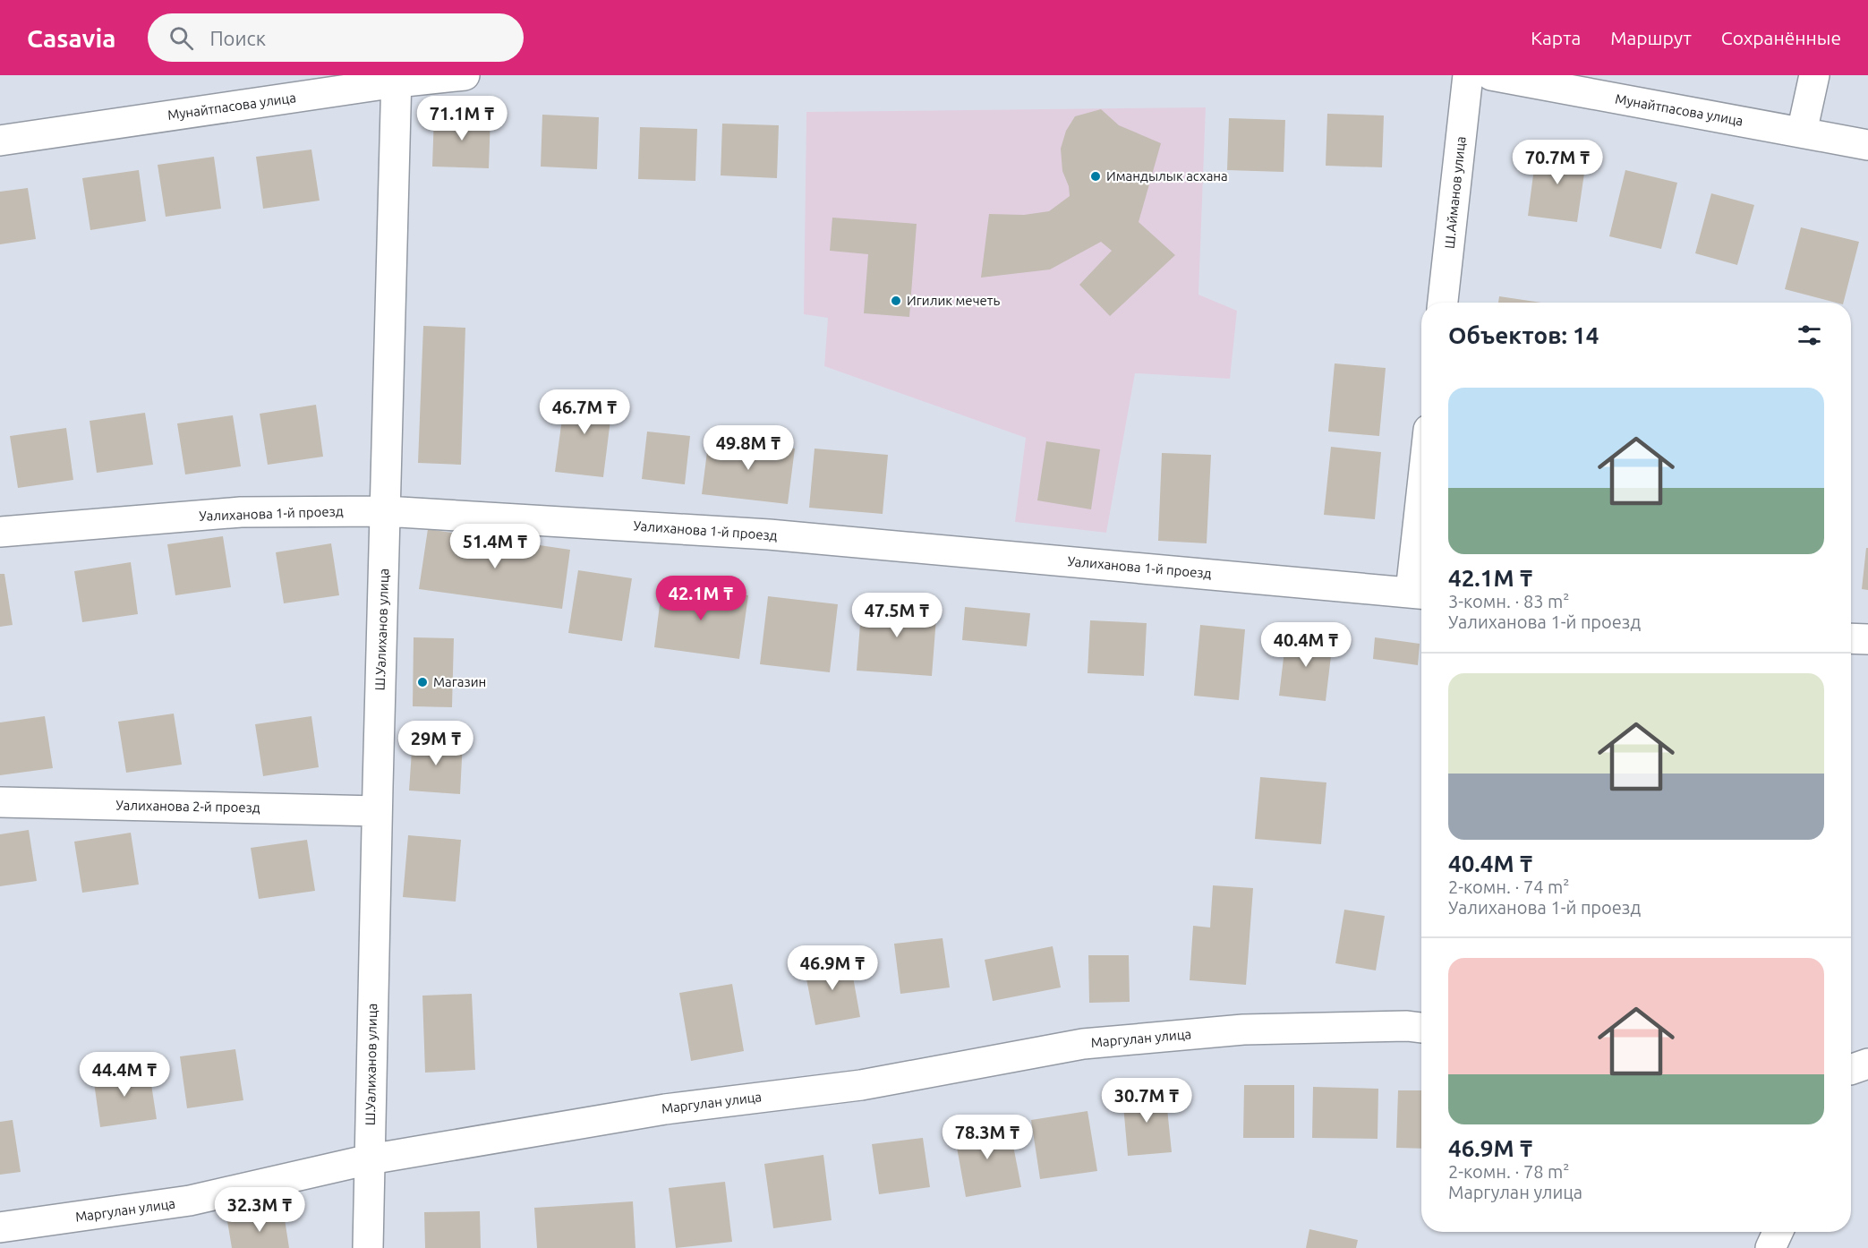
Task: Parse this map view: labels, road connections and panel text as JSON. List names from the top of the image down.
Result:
{
  "streets": {
    "street": [
      "Мунайтпасова улица",
      "Ш.Айманов улица",
      "Уалиханова 1-й проезд",
      "Ш.Уалиханов улица",
      "Уалиханова 2-й проезд",
      "Маргулан улица"
    ]
  },
  "crossings": [
    ["Мунайтпасова улица", "Ш.Уалиханов улица"],
    ["Уалиханова 1-й проезд", "Ш.Уалиханов улица"],
    ["Ш.Уалиханов улица", "Уалиханова 2-й проезд"],
    ["Ш.Уалиханов улица", "Маргулан улица"]
  ],
  "places": ["Имандылык асхана", "Игилик мечеть", "Магазин"],
  "page": {
    "header": "Casavia",
    "search": "Поиск",
    "nav": ["Карта", "Маршрут", "Сохранённые"],
    "price": [
      "71.1M ₸",
      "70.7M ₸",
      "46.7M ₸",
      "49.8M ₸",
      "51.4M ₸",
      "42.1M ₸",
      "47.5M ₸",
      "40.4M ₸",
      "29M ₸",
      "46.9M ₸",
      "44.4M ₸",
      "30.7M ₸",
      "78.3M ₸",
      "32.3M ₸"
    ],
    "heading": "Объектов: 14",
    "list": [
      {
        "name": "42.1M ₸",
        "note": "3-комн. · 83 m² · Уалиханова 1-й проезд"
      },
      {
        "name": "40.4M ₸",
        "note": "2-комн. · 74 m² · Уалиханова 1-й проезд"
      },
      {
        "name": "46.9M ₸",
        "note": "2-комн. · 78 m² · Маргулан улица"
      }
    ]
  }
}
